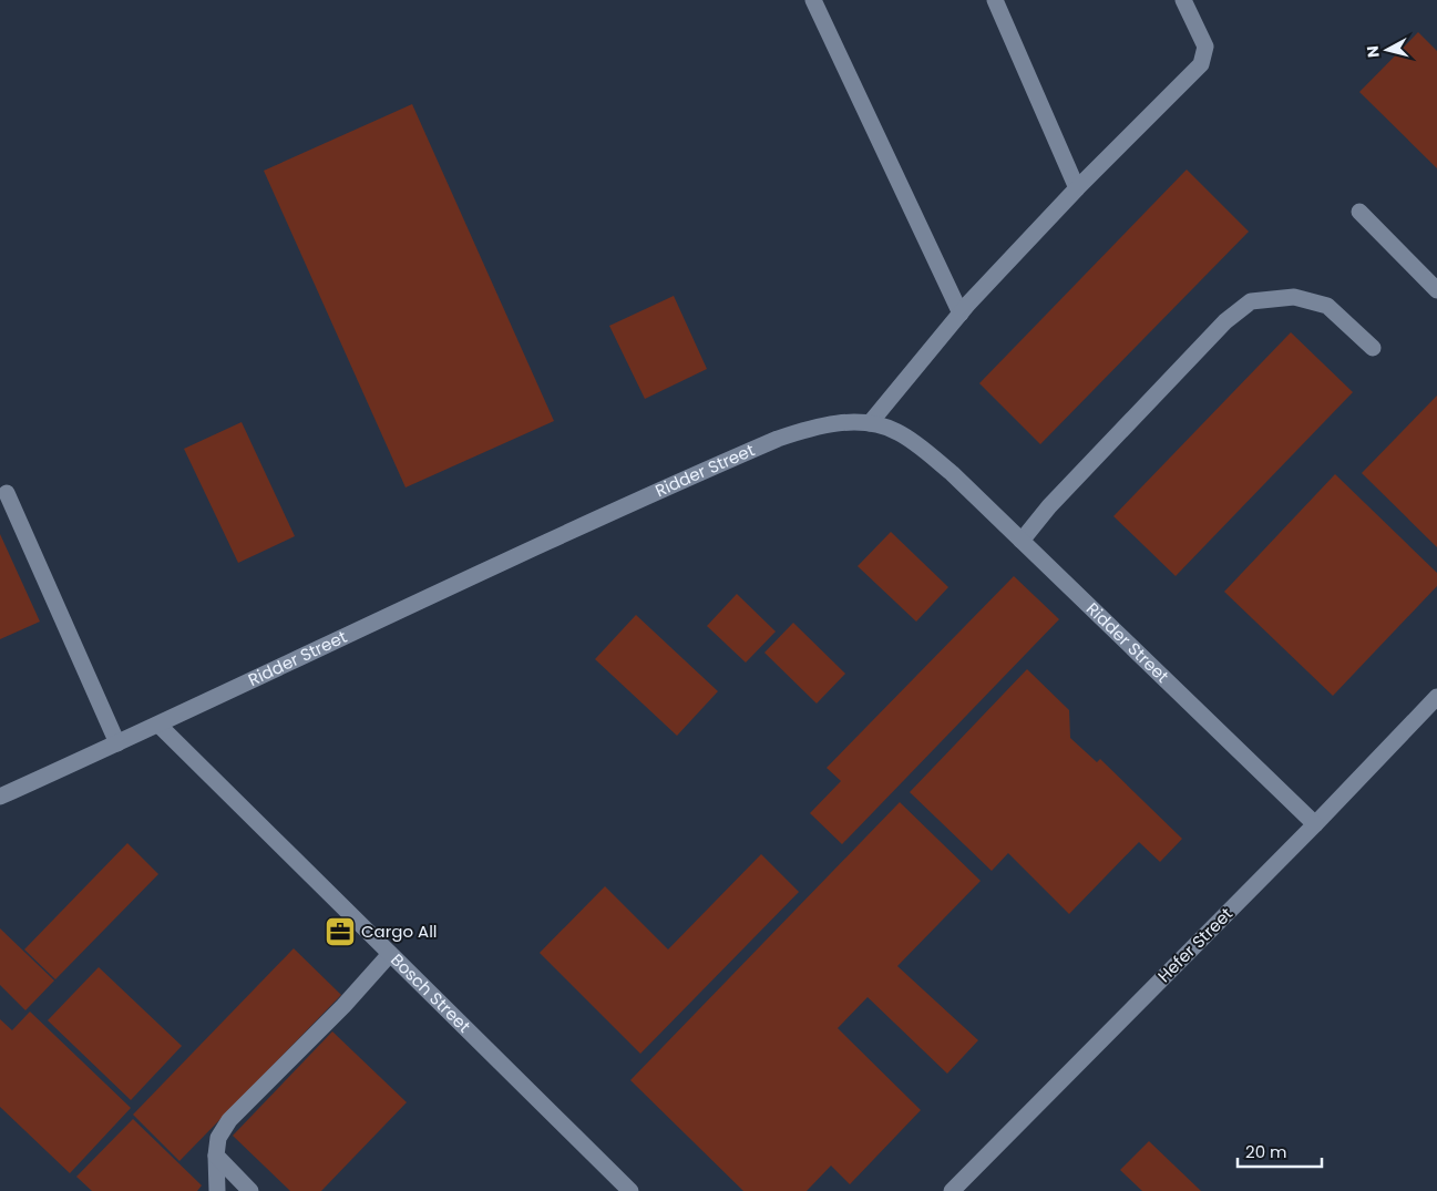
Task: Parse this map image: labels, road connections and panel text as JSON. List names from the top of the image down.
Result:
{
  "streets": {
    "street": ["Ridder Street", "Hefer Street", "Bosch Street"]
  },
  "crossings": [
    ["Ridder Street", "Hefer Street"],
    ["Ridder Street", "Bosch Street"]
  ],
  "places": {
    "office": ["Cargo All"]
  },
  "scale_bar": "20 m",
  "north": "left"
}
